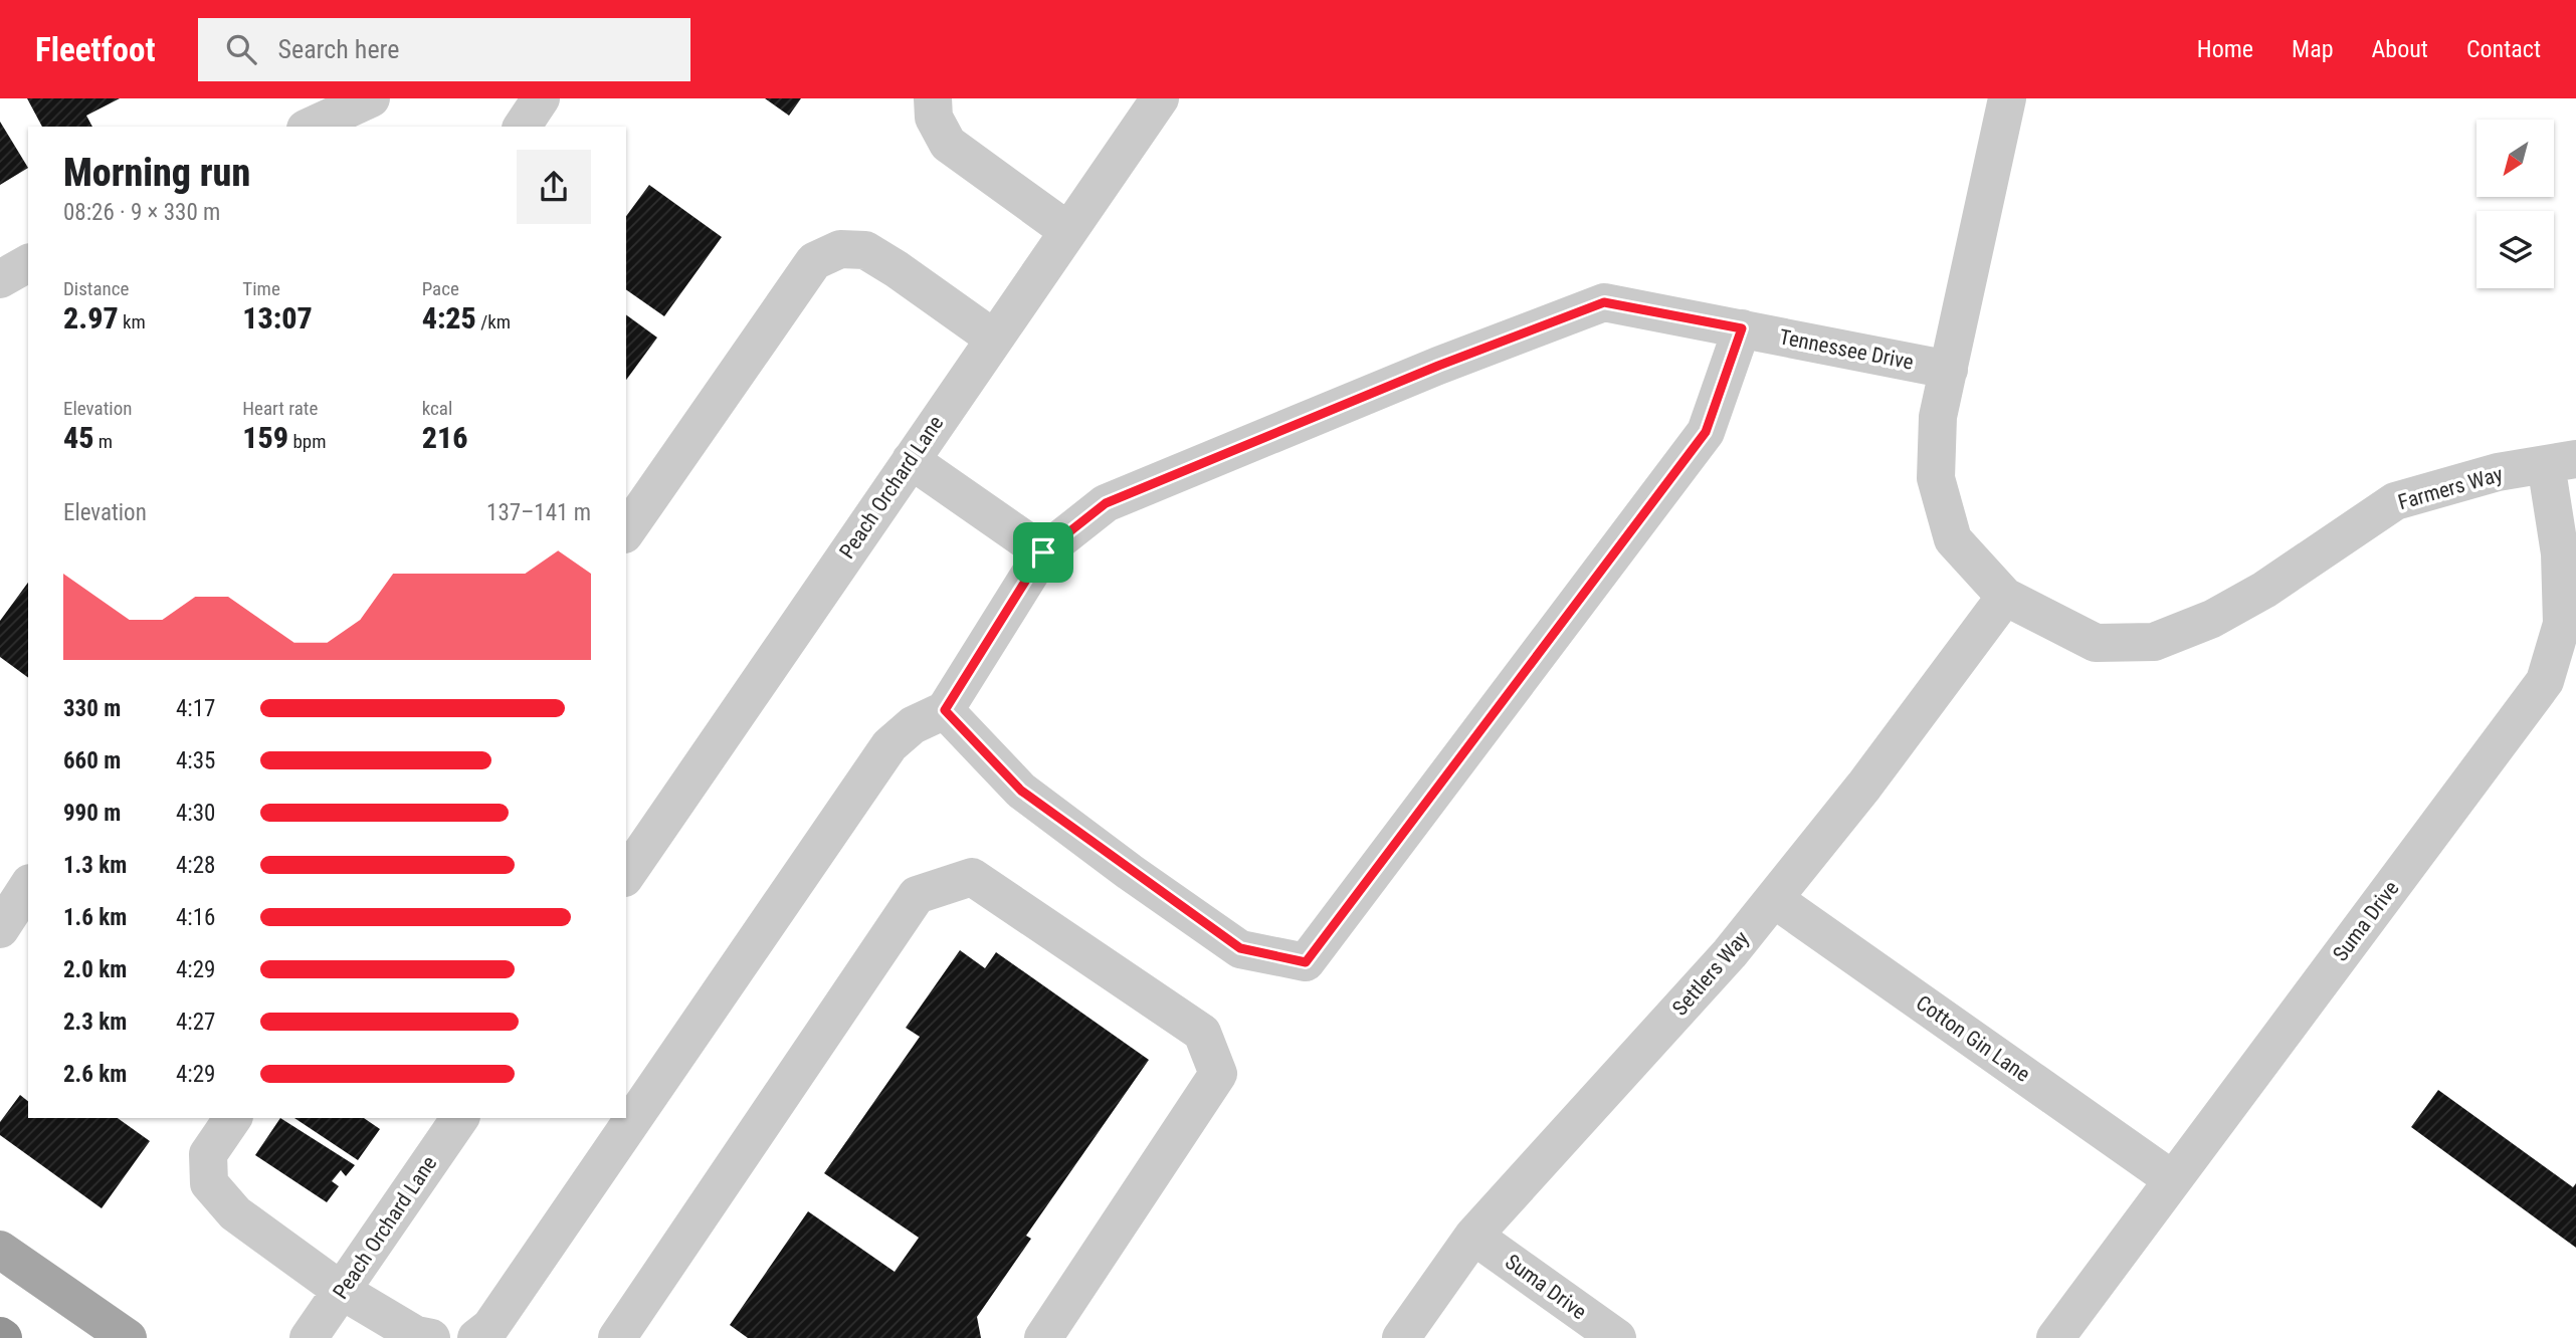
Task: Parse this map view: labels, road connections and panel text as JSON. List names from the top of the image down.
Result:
{
  "streets": {
    "street": [
      "Tennessee Drive",
      "Peach Orchard Lane",
      "Farmers Way",
      "Suma Drive",
      "Settlers Way",
      "Cotton Gin Lane"
    ]
  },
  "crossings": [
    ["Farmers Way", "Suma Drive"],
    ["Farmers Way", "Settlers Way"],
    ["Suma Drive", "Settlers Way"],
    ["Suma Drive", "Cotton Gin Lane"],
    ["Settlers Way", "Cotton Gin Lane"]
  ],
  "north": "bottom left",
  "page": {
    "header": "Fleetfoot",
    "search": "Search here",
    "nav": [
      "Home",
      "Map",
      "About",
      "Contact"
    ],
    "heading": ["Morning run", "08:26 · 9 × 330 m"],
    "stats": [
      ["Distance", "2.97 km"],
      ["Time", "13:07"],
      ["Pace", "4:25 /km"],
      ["Elevation", "45 m"],
      ["Heart rate", "159 bpm"],
      ["kcal", "216"]
    ],
    "chart": ["Elevation", "137–141 m"],
    "list": [
      {
        "name": "330 m",
        "note": "4:17"
      },
      {
        "name": "660 m",
        "note": "4:35"
      },
      {
        "name": "990 m",
        "note": "4:30"
      },
      {
        "name": "1.3 km",
        "note": "4:28"
      },
      {
        "name": "1.6 km",
        "note": "4:16"
      },
      {
        "name": "2.0 km",
        "note": "4:29"
      },
      {
        "name": "2.3 km",
        "note": "4:27"
      },
      {
        "name": "2.6 km",
        "note": "4:29"
      }
    ]
  }
}
